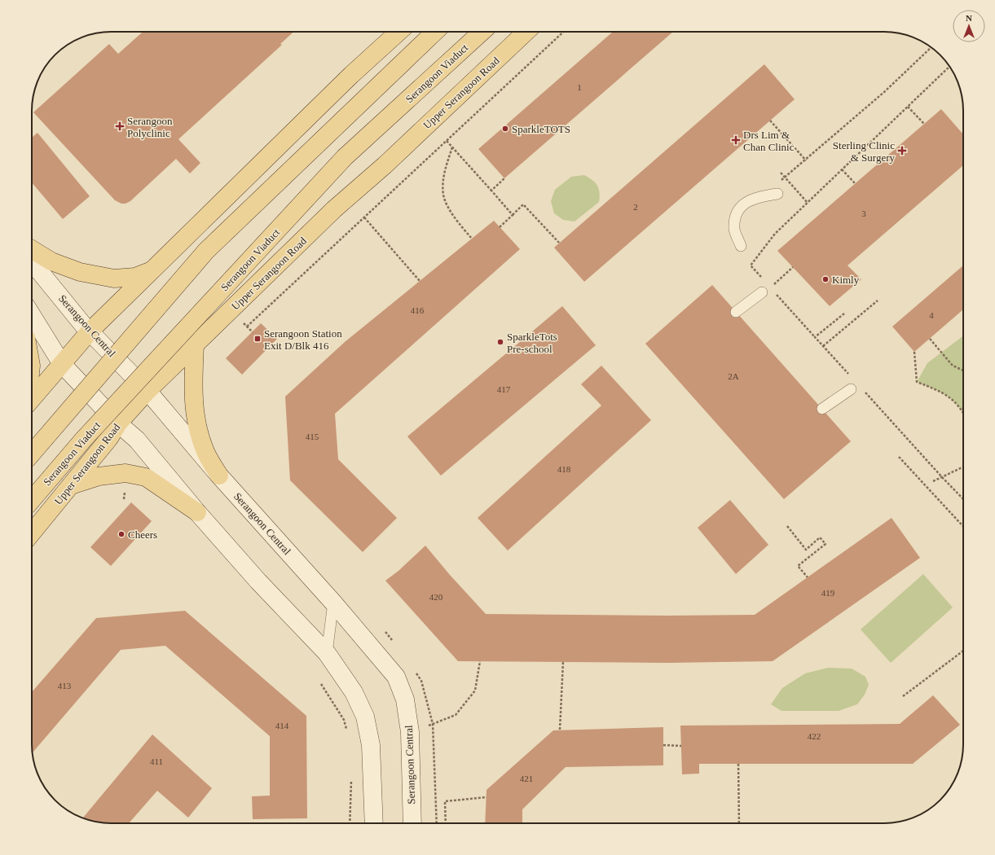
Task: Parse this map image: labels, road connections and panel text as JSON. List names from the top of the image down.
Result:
{
  "streets": {
    "main road": ["Serangoon Viaduct", "Upper Serangoon Road", "Serangoon Central"]
  },
  "crossings": [
    ["Upper Serangoon Road", "Serangoon Central"]
  ],
  "places": {
    "health": ["Serangoon Polyclinic", "Drs Lim & Chan Clinic", "Sterling Clinic & Surgery"],
    "other": [
      "SparkleTOTS",
      "Kimly",
      "SparkleTots Pre-school",
      "Cheers"
    ],
    "transit": ["Serangoon Station Exit D/Blk 416"]
  },
  "house_numbers": [
    "1",
    "2",
    "3",
    "416",
    "4",
    "2A",
    "417",
    "415",
    "418",
    "419",
    "420",
    "413",
    "414",
    "422",
    "411",
    "421"
  ],
  "north": "top"
}
